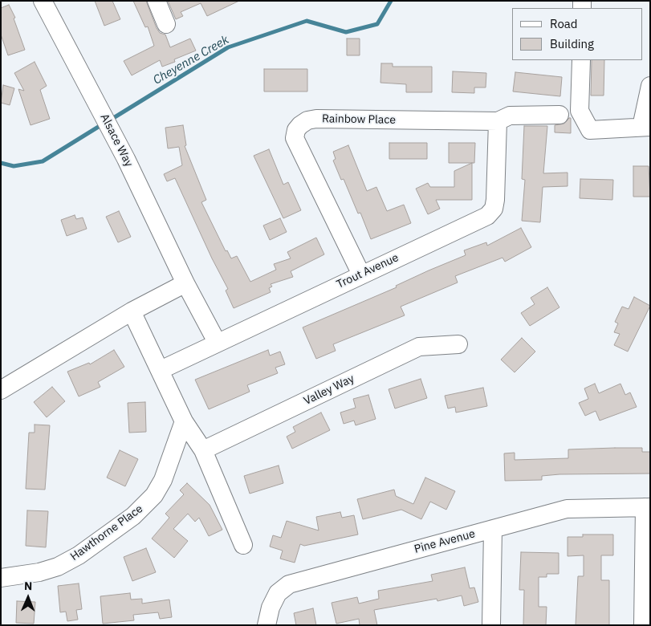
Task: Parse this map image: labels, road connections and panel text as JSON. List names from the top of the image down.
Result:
{
  "streets": {
    "street": [
      "Rainbow Place",
      "Alsace Way",
      "Trout Avenue",
      "Valley Way",
      "Hawthorne Place",
      "Pine Avenue"
    ]
  },
  "crossings": [
    ["Rainbow Place", "Trout Avenue"],
    ["Alsace Way", "Trout Avenue"]
  ],
  "water": ["Cheyenne Creek"],
  "legend": ["Road", "Building"],
  "north": "top"
}
